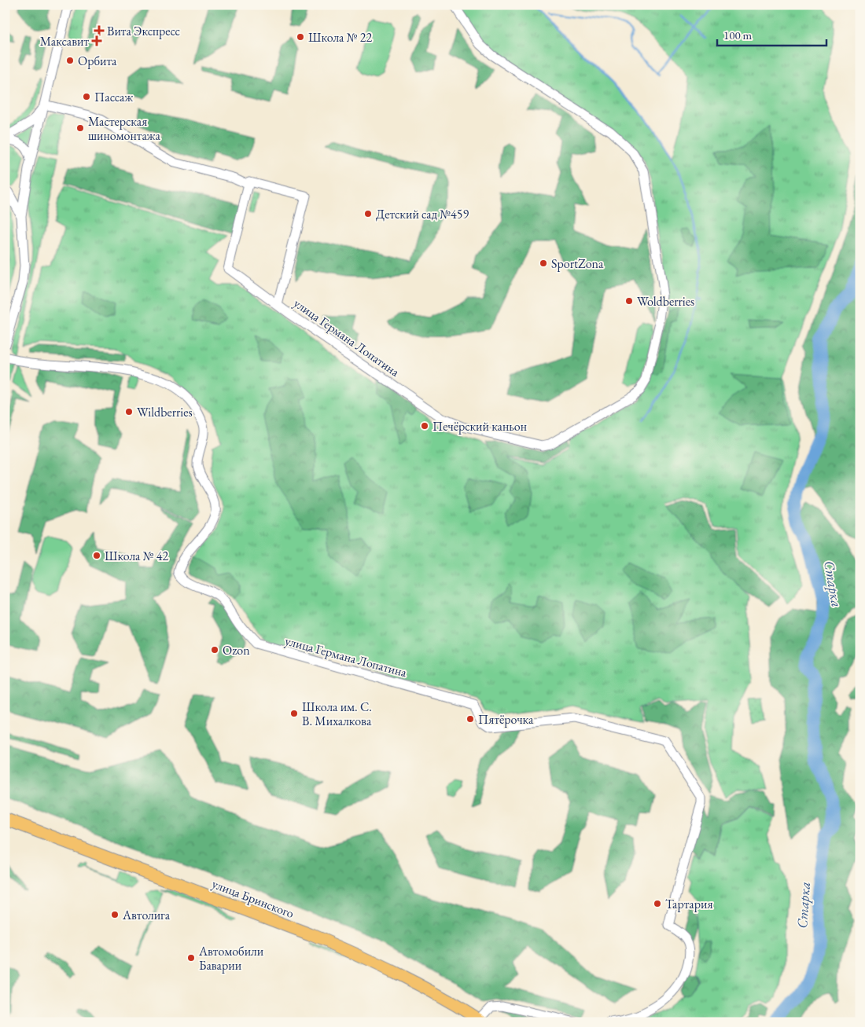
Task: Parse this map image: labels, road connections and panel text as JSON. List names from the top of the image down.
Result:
{
  "streets": {
    "main road": ["улица Бринского"],
    "street": ["улица Германа Лопатина"]
  },
  "water": ["Старка"],
  "places": {
    "health": ["Вита Экспресс", "Максавит"],
    "other": [
      "Школа № 22",
      "Орбита",
      "Пассаж",
      "Мастерская шиномонтажа",
      "Детский сад №459",
      "SportZona",
      "Woldberries",
      "Wildberries",
      "Печёрский каньон",
      "Школа № 42",
      "Ozon",
      "Школа им. С. В. Михалкова",
      "Пятёрочка",
      "Тартария",
      "Автолига",
      "Автомобили Баварии"
    ]
  },
  "scale_bar": "100 m"
}
